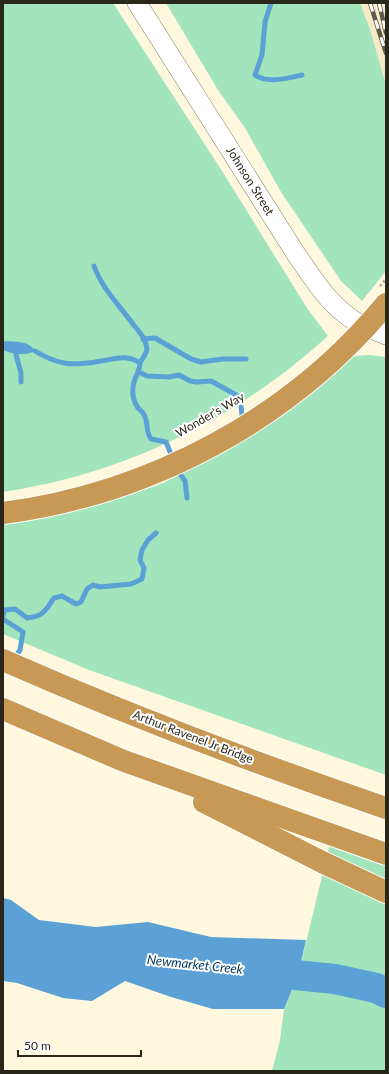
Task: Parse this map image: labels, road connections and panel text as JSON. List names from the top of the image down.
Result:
{
  "streets": {
    "highway": ["Arthur Ravenel Jr Bridge"],
    "street": ["Johnson Street"]
  },
  "water": ["Newmarket Creek"],
  "scale_bar": "50 m"
}
